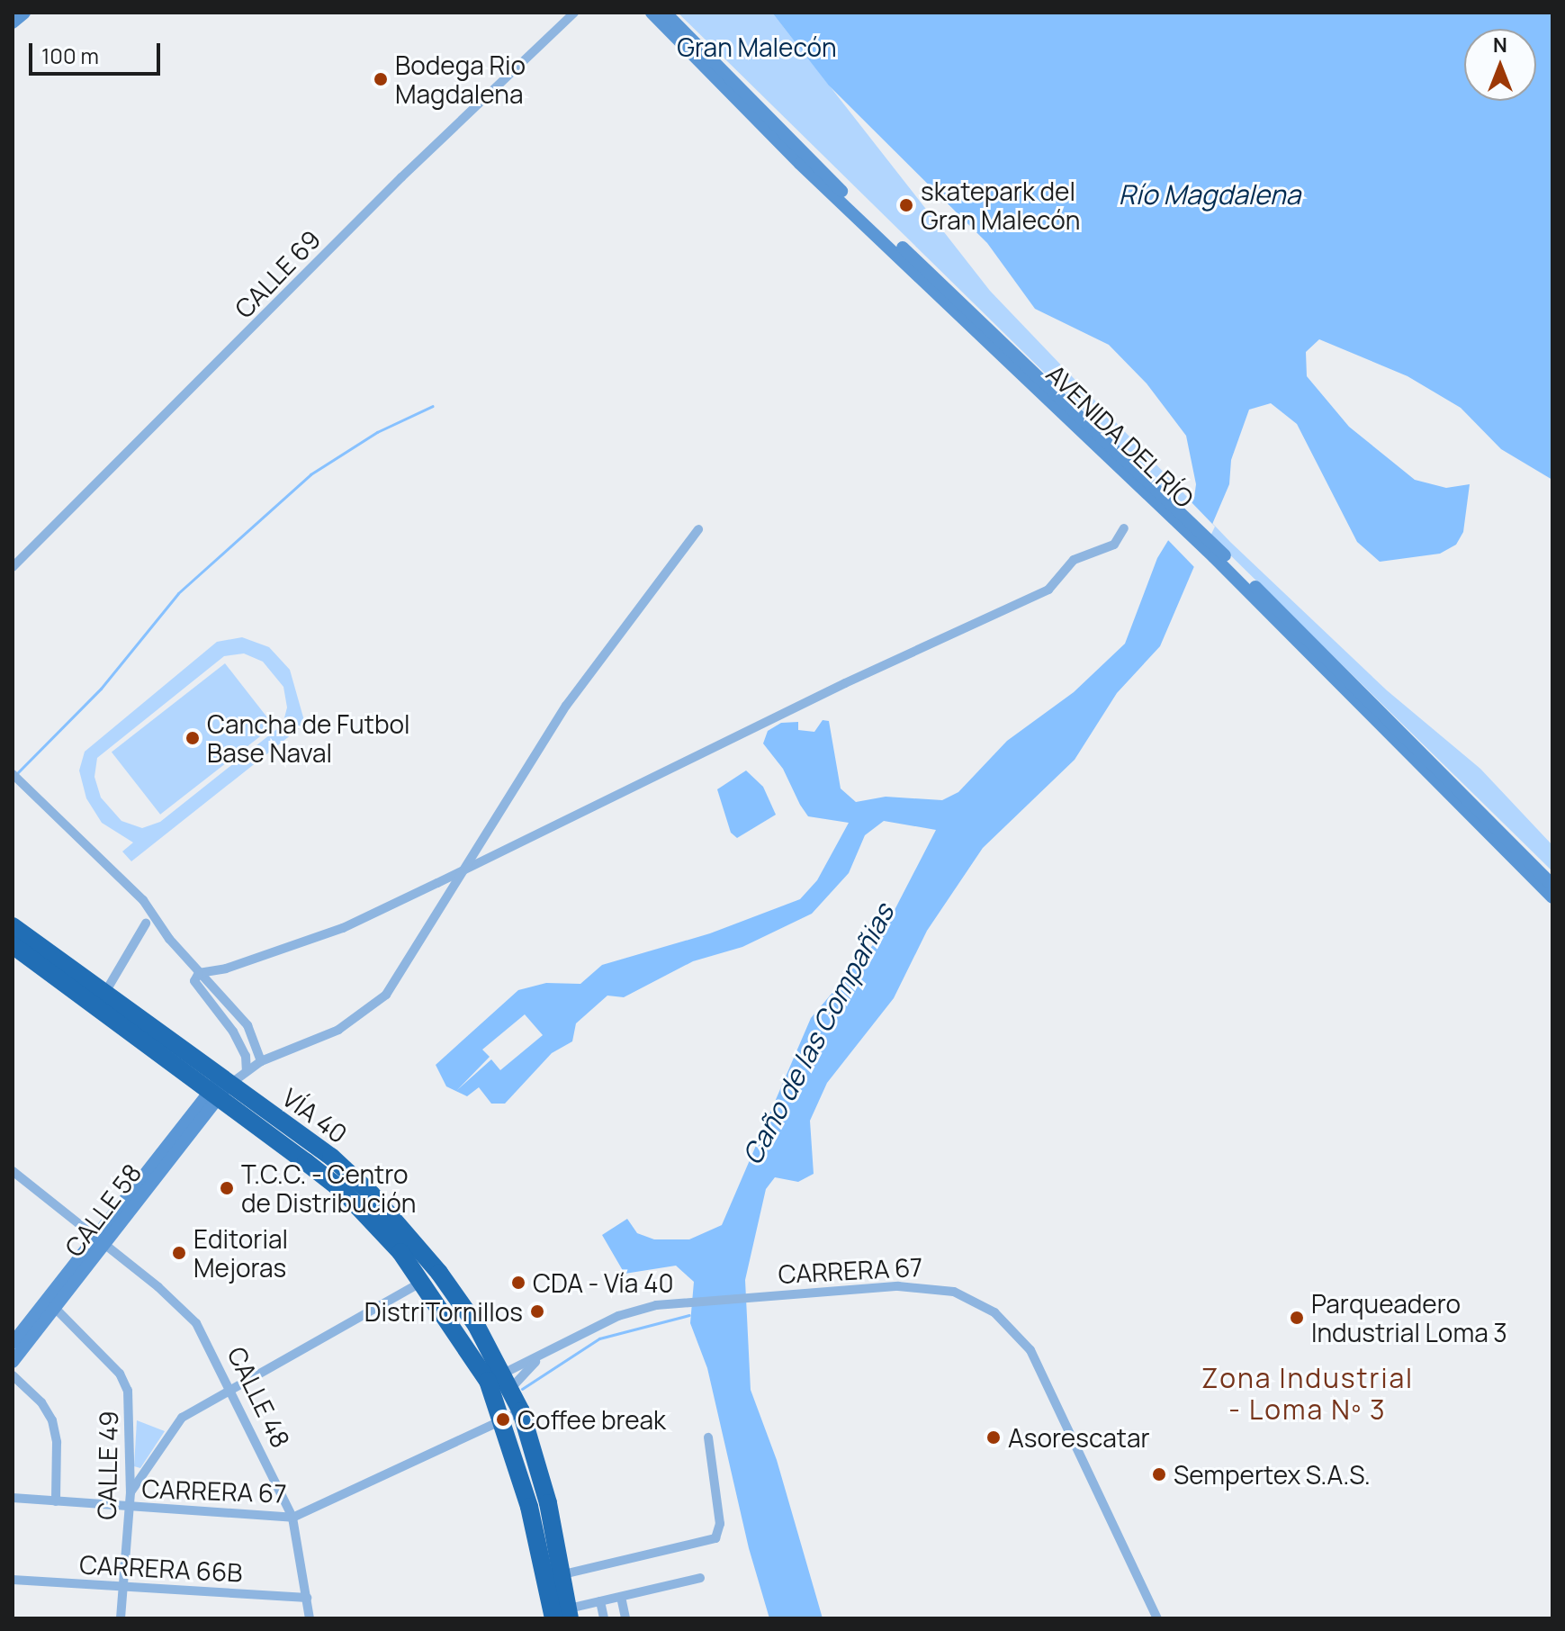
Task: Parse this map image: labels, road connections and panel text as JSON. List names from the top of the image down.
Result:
{
  "streets": {
    "highway": ["VÍA 40"],
    "main road": ["AVENIDA DEL RÍO", "CALLE 58"],
    "street": [
      "CALLE 69",
      "CARRERA 67",
      "CALLE 48",
      "CALLE 49",
      "CARRERA 66B"
    ]
  },
  "crossings": [
    ["VÍA 40", "CALLE 58"],
    ["VÍA 40", "CARRERA 67"],
    ["CALLE 58", "CALLE 48"],
    ["CALLE 58", "CALLE 49"],
    ["CARRERA 67", "CALLE 48"],
    ["CARRERA 67", "CALLE 49"],
    ["CALLE 48", "CARRERA 66B"],
    ["CALLE 49", "CARRERA 66B"]
  ],
  "districts": ["Zona Industrial - Loma Nº 3"],
  "water": ["Río Magdalena", "Caño de las Compañias"],
  "parks": ["Gran Malecón"],
  "places": [
    "Bodega Rio Magdalena",
    "skatepark del Gran Malecón",
    "Cancha de Futbol Base Naval",
    "T.C.C. - Centro de Distribución",
    "Editorial Mejoras",
    "CDA - Vía 40",
    "DistriTornillos",
    "Parqueadero Industrial Loma 3",
    "Coffee break",
    "Asorescatar",
    "Sempertex S.A.S."
  ],
  "scale_bar": "100 m",
  "north": "top"
}
